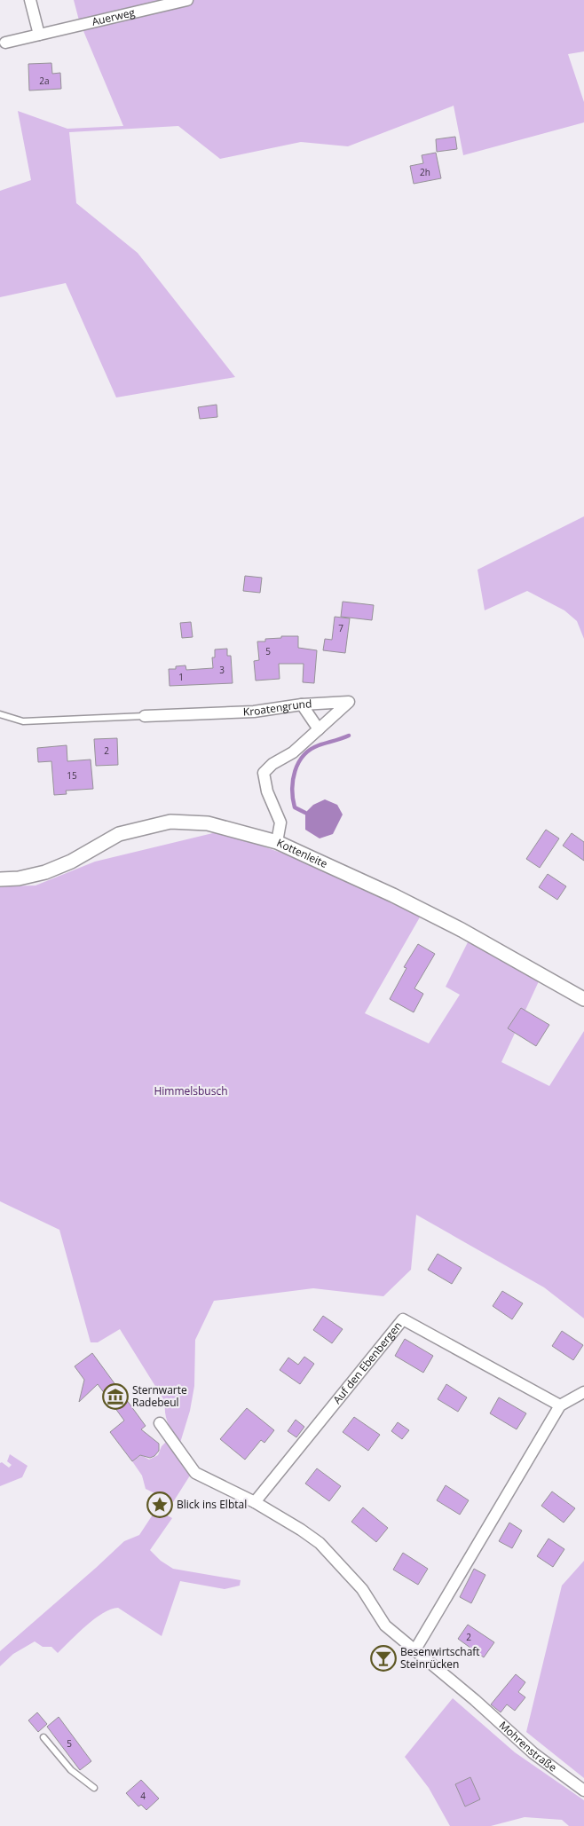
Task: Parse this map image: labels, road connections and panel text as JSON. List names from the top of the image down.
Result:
{
  "streets": {
    "street": [
      "Auerweg",
      "Kroatengrund",
      "Kottenleite",
      "Auf den Ebenbergen",
      "Mohrenstraße"
    ]
  },
  "crossings": [
    ["Kroatengrund", "Kottenleite"]
  ],
  "parks": ["Himmelsbusch"],
  "places": {
    "museum": ["Sternwarte Radebeul"],
    "place": ["Blick ins Elbtal"],
    "bar": ["Besenwirtschaft Steinrücken"]
  },
  "house_numbers": [
    "2a",
    "2h",
    "7",
    "5",
    "3",
    "1",
    "2",
    "15",
    "2",
    "5",
    "4"
  ]
}
